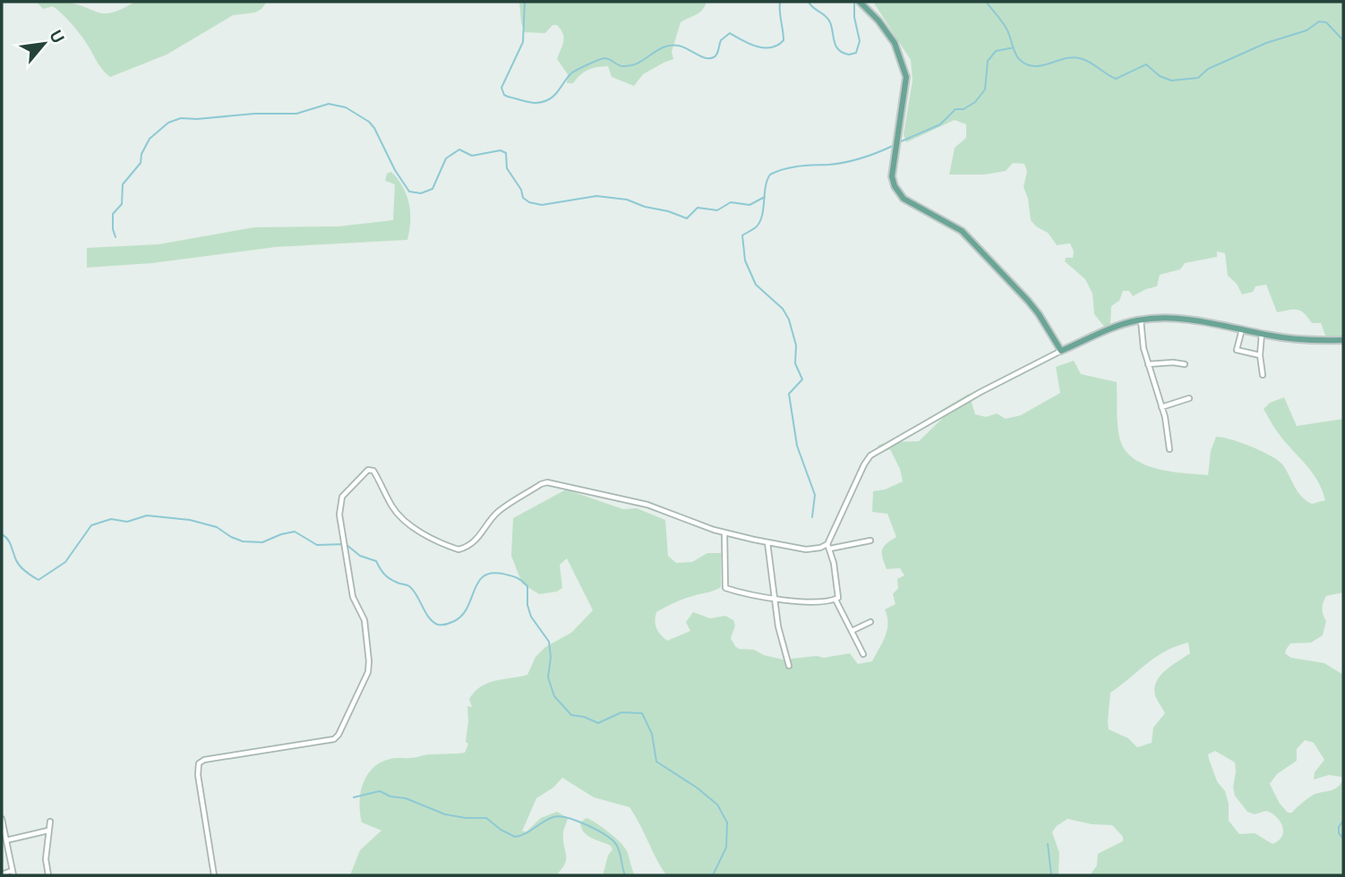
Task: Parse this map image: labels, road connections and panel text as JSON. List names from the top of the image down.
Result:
{
  "north": "top right"
}
